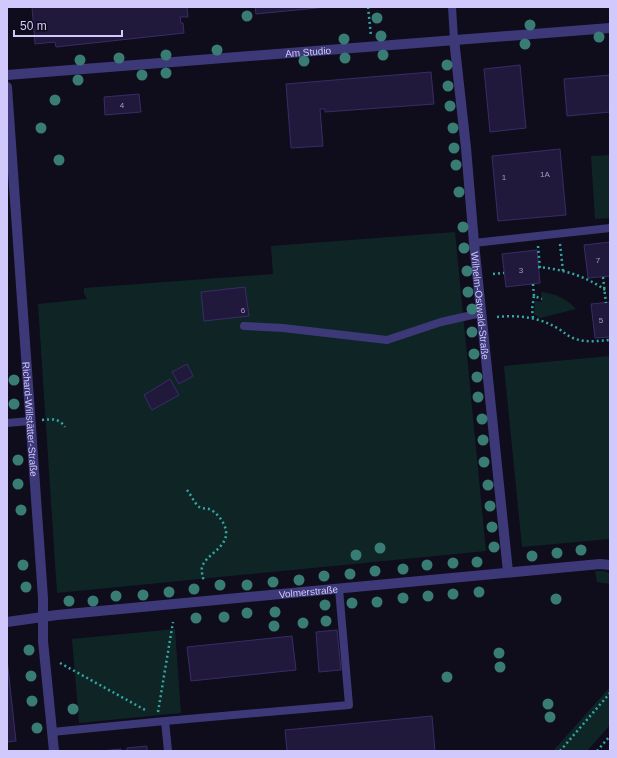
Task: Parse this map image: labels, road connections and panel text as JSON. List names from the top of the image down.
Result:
{
  "streets": {
    "street": [
      "Am Studio",
      "Wilhelm-Ostwald-Straße",
      "Richard-Willstätter-Straße",
      "Volmerstraße"
    ]
  },
  "crossings": [
    ["Am Studio", "Wilhelm-Ostwald-Straße"],
    ["Wilhelm-Ostwald-Straße", "Volmerstraße"],
    ["Richard-Willstätter-Straße", "Volmerstraße"]
  ],
  "house_numbers": [
    "4",
    "1A",
    "1",
    "7",
    "3",
    "6",
    "5"
  ],
  "scale_bar": "50 m"
}
